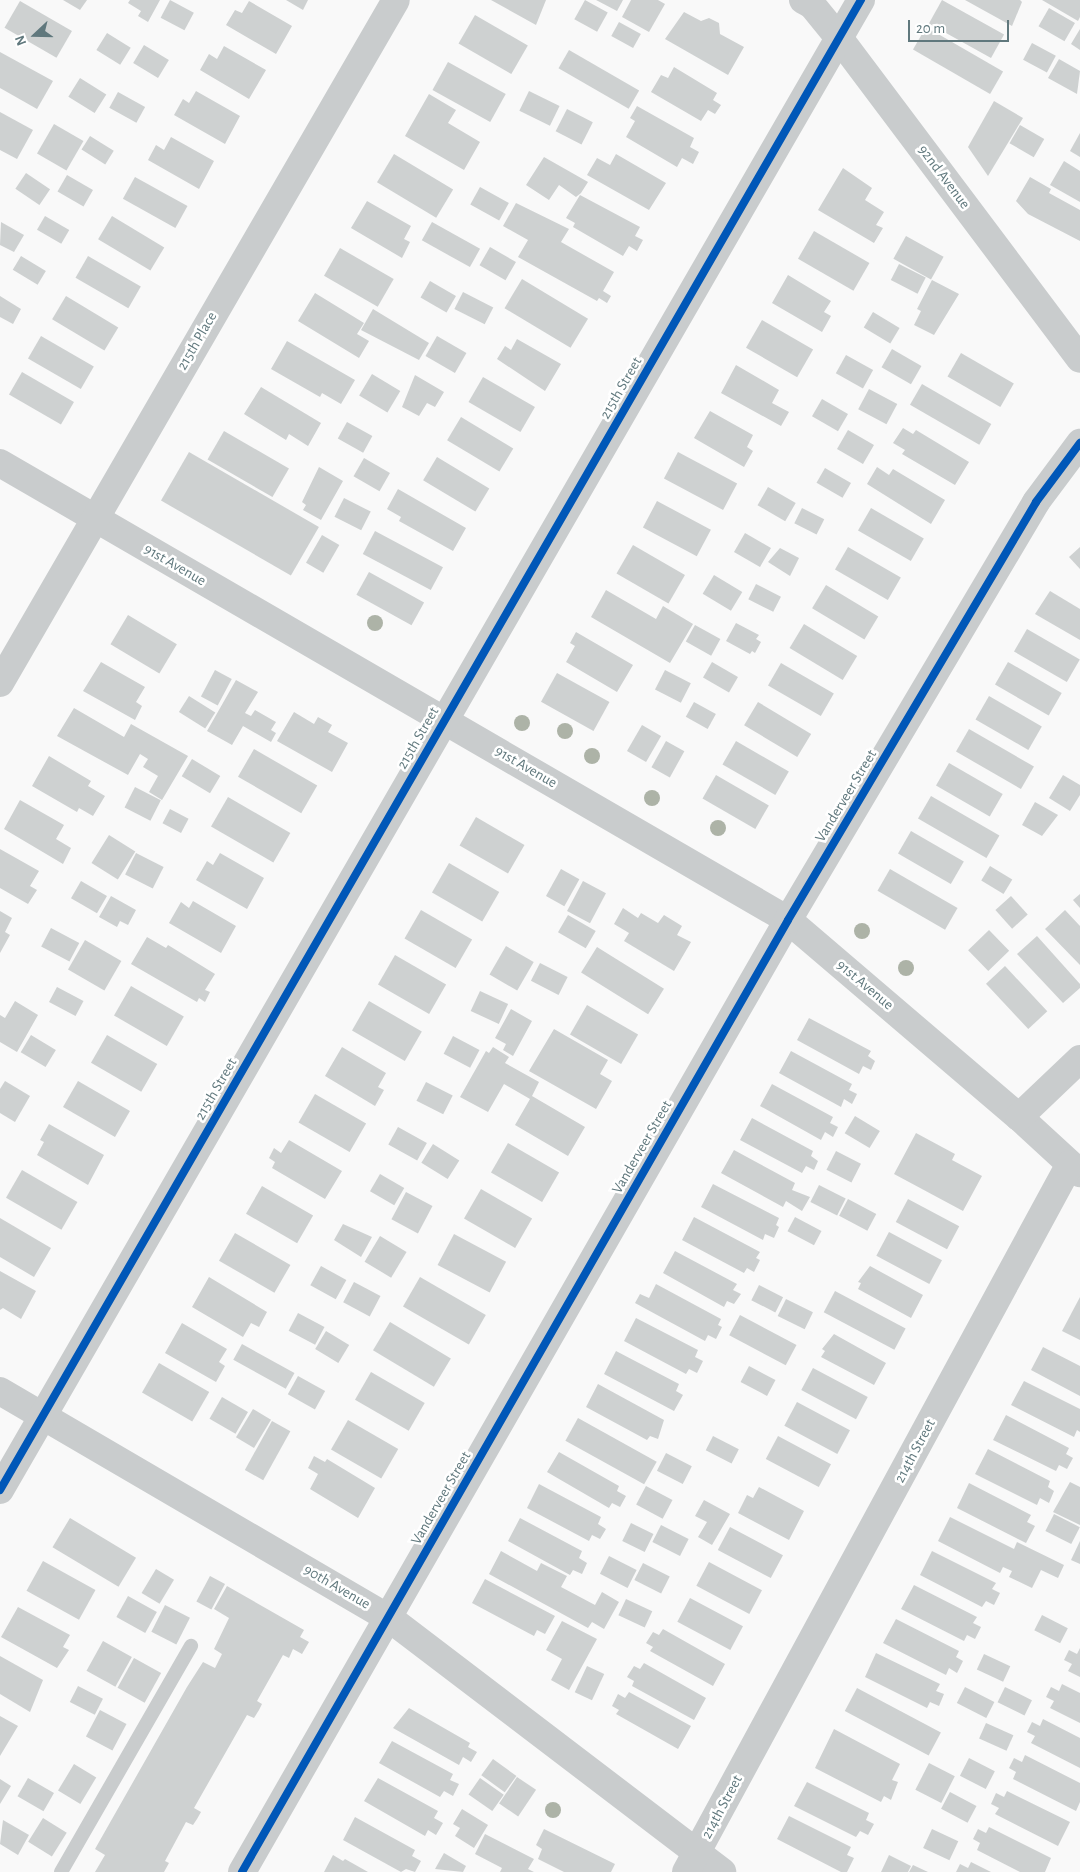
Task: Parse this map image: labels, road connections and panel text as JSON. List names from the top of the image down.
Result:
{
  "streets": {
    "street": [
      "92nd Avenue",
      "215th Place",
      "215th Street",
      "91st Avenue",
      "Vanderveer Street",
      "214th Street",
      "90th Avenue"
    ]
  },
  "crossings": [
    ["92nd Avenue", "215th Street"],
    ["215th Place", "91st Avenue"],
    ["215th Street", "91st Avenue"],
    ["215th Street", "90th Avenue"],
    ["91st Avenue", "Vanderveer Street"],
    ["91st Avenue", "214th Street"],
    ["Vanderveer Street", "90th Avenue"],
    ["214th Street", "90th Avenue"]
  ],
  "scale_bar": "20 m",
  "north": "left"
}
